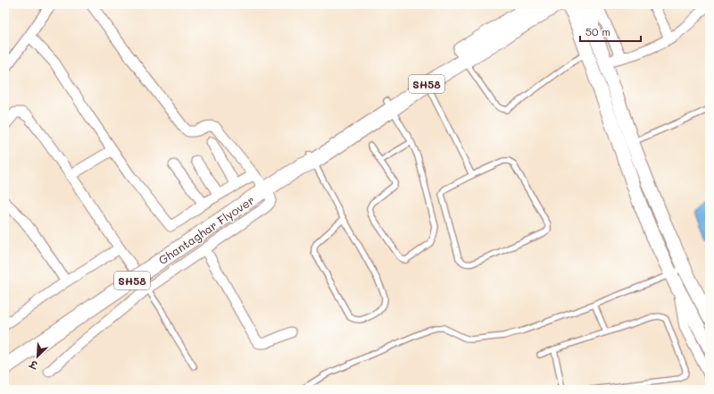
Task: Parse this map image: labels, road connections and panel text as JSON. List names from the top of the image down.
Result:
{
  "streets": {
    "main road": ["SH58", "Ghantaghar Flyover"]
  },
  "crossings": [
    ["SH58", "Ghantaghar Flyover"]
  ],
  "scale_bar": "50 m",
  "north": "bottom left"
}
